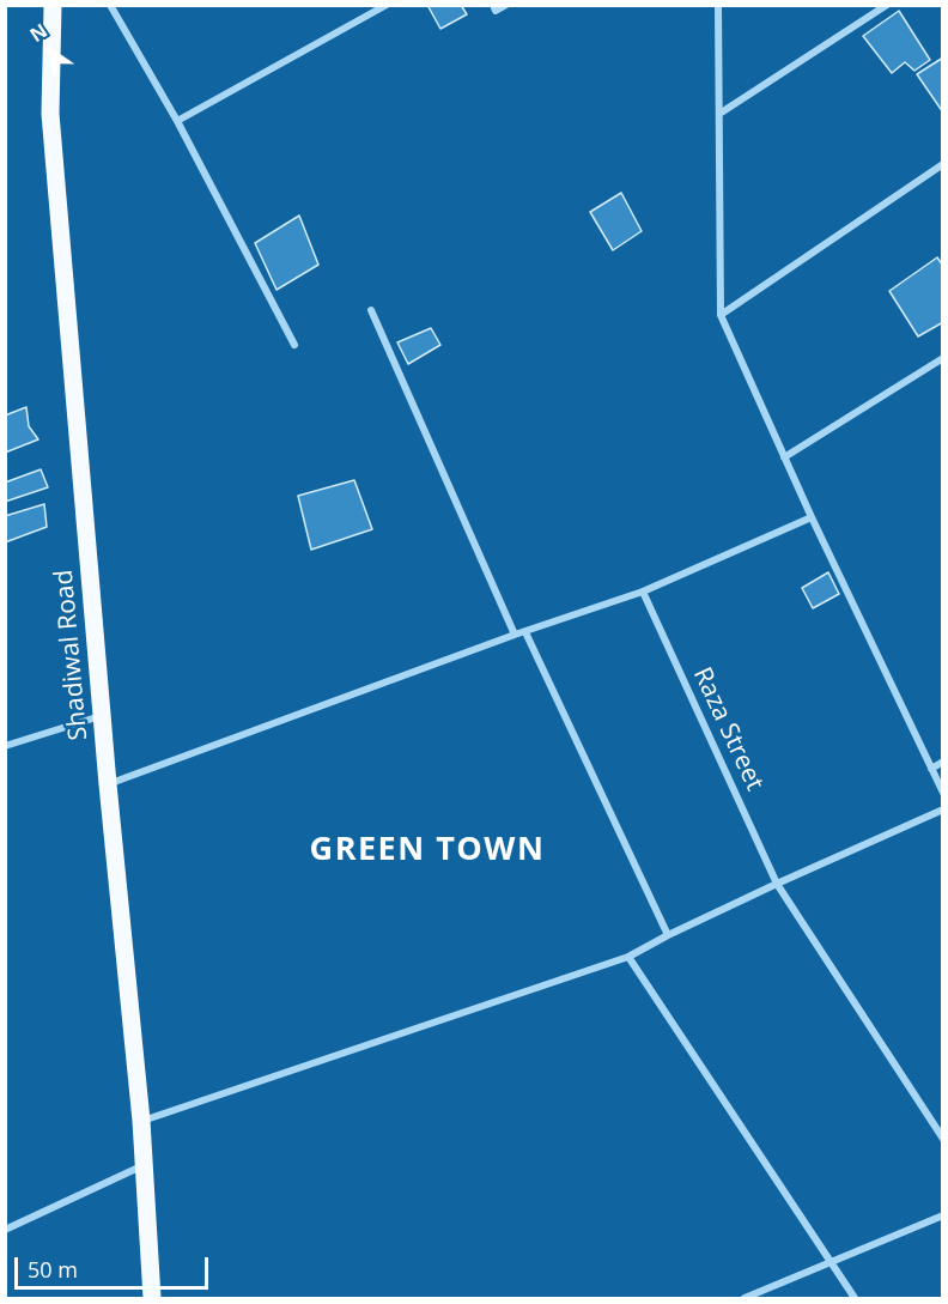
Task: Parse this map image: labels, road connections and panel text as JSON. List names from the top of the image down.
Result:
{
  "streets": {
    "main road": ["Shadiwal Road"],
    "street": ["Raza Street"]
  },
  "districts": ["GREEN TOWN"],
  "scale_bar": "50 m",
  "north": "top left"
}
